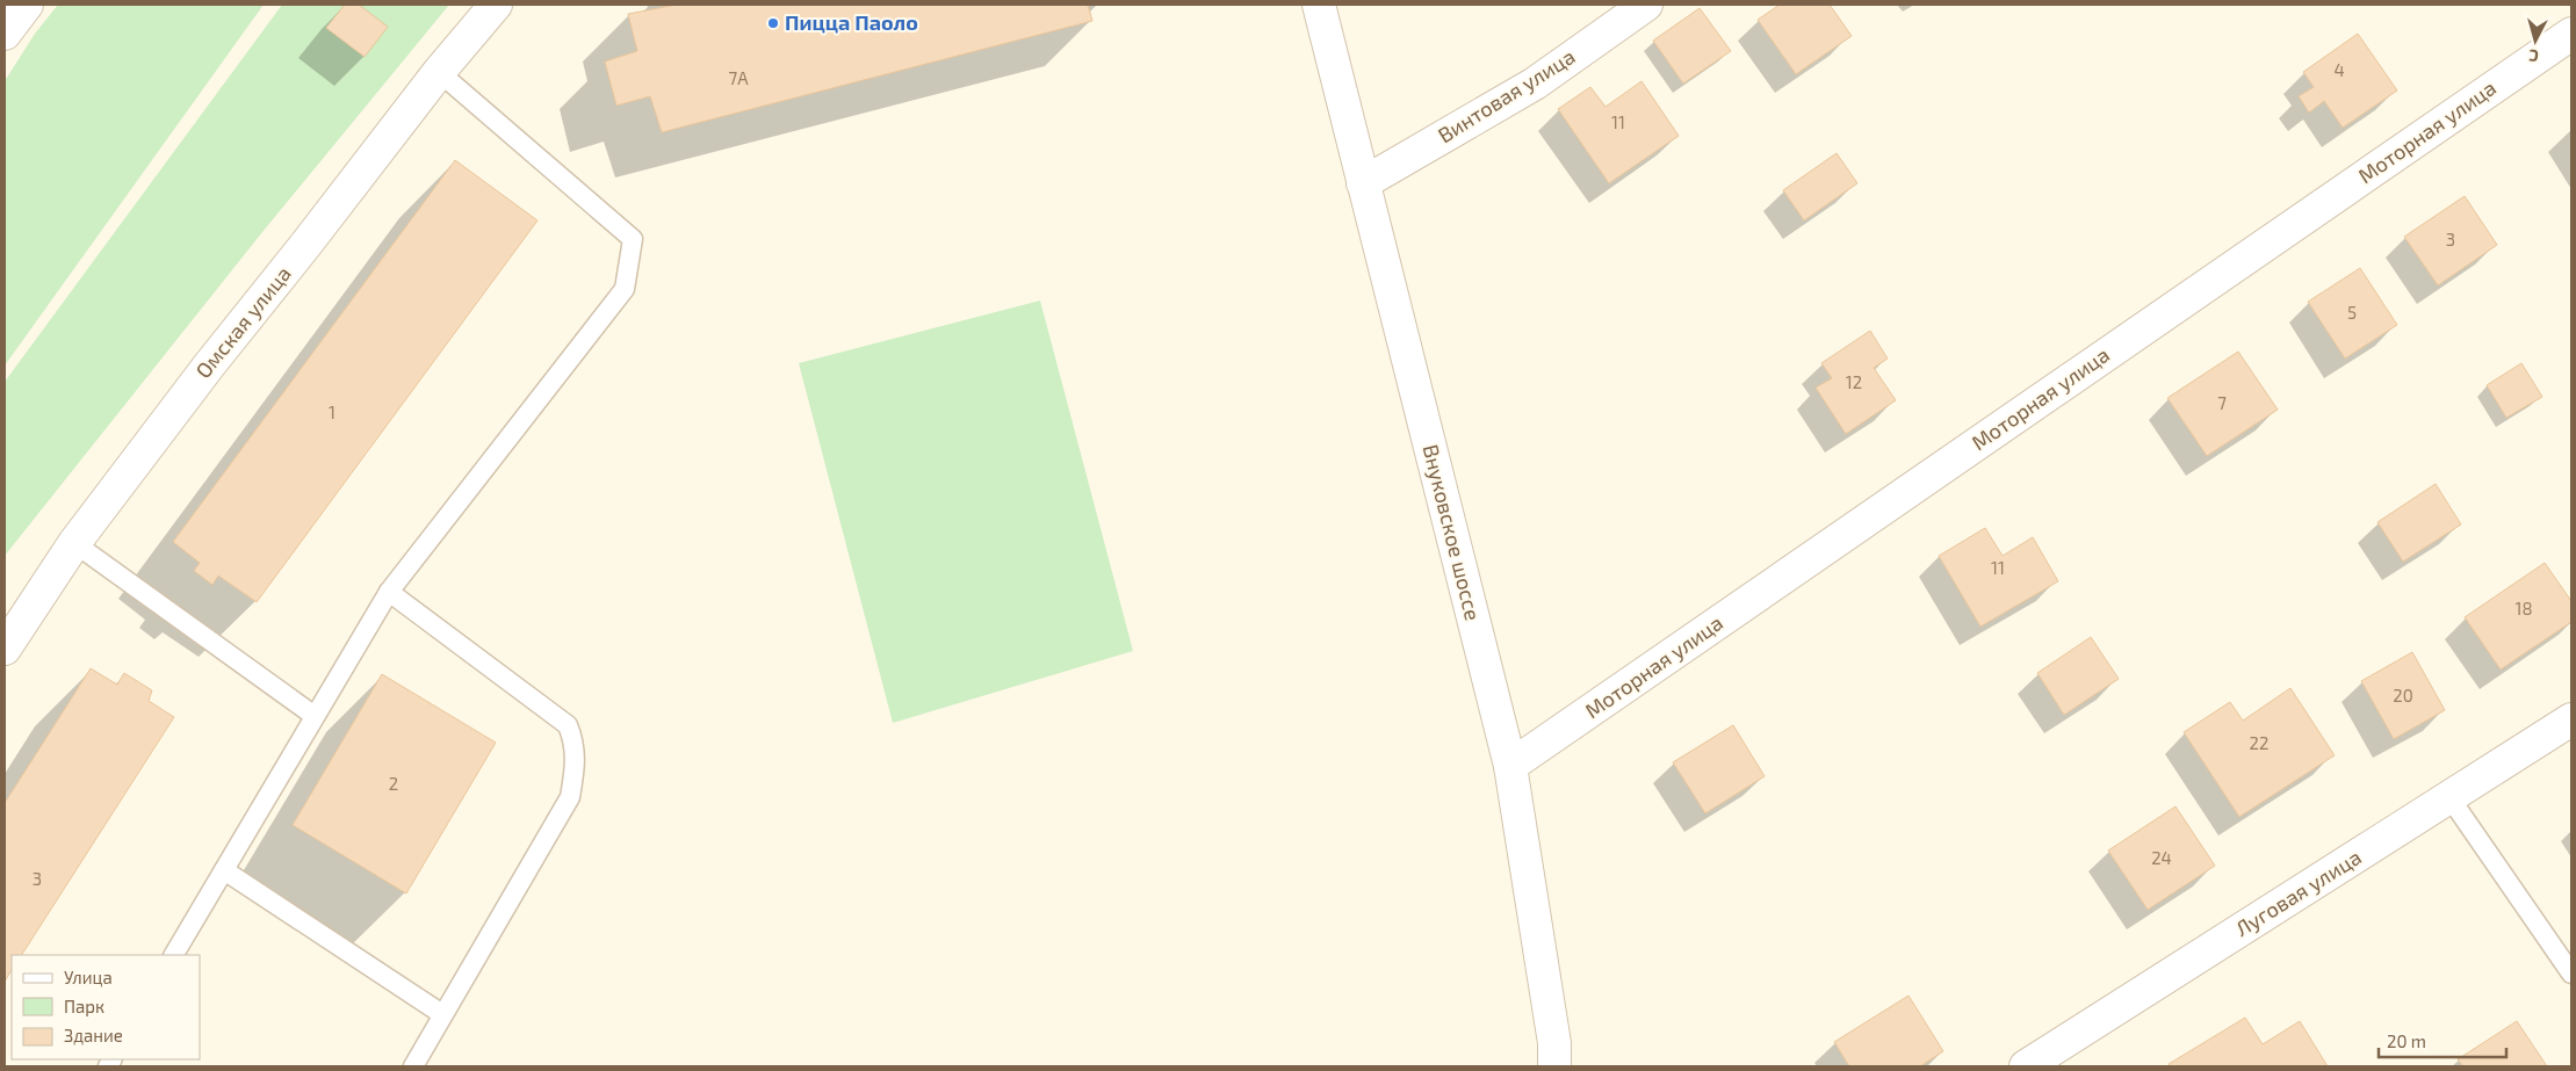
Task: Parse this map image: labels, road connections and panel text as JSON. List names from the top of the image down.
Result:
{
  "streets": {
    "street": [
      "Винтовая улица",
      "Моторная улица",
      "Омская улица",
      "Внуковское шоссе",
      "Луговая улица"
    ]
  },
  "crossings": [
    ["Винтовая улица", "Внуковское шоссе"],
    ["Моторная улица", "Внуковское шоссе"]
  ],
  "places": ["Пицца Паоло"],
  "house_numbers": [
    "4",
    "7А",
    "11",
    "3",
    "5",
    "12",
    "7",
    "1",
    "11",
    "18",
    "20",
    "22",
    "2",
    "24",
    "3"
  ],
  "legend": ["Улица", "Парк", "Здание"],
  "scale_bar": "20 m",
  "north": "bottom"
}
